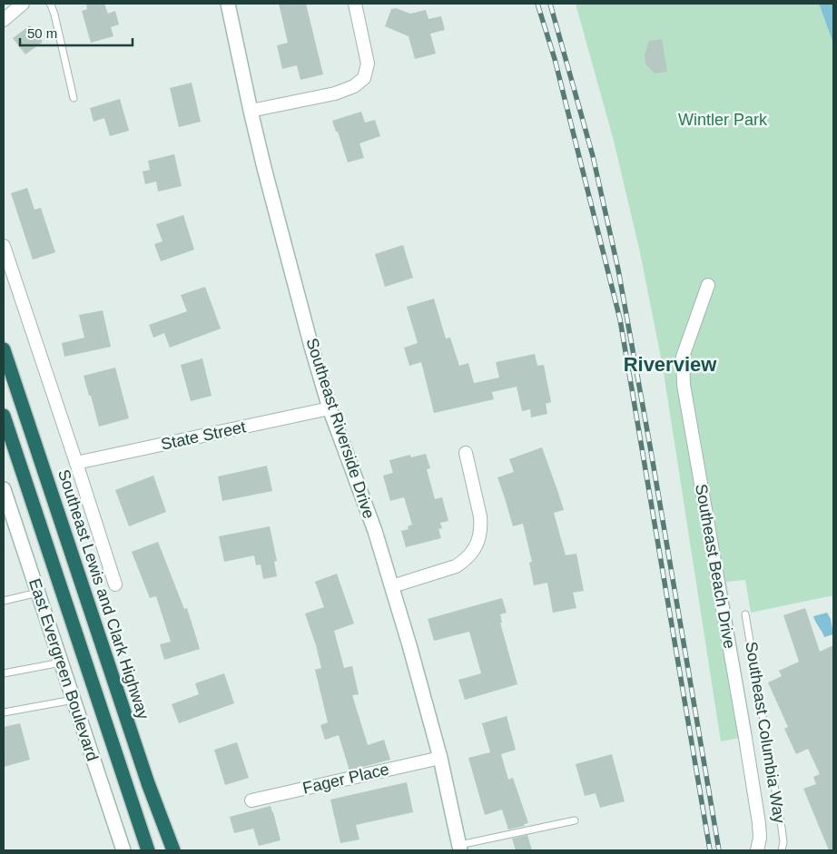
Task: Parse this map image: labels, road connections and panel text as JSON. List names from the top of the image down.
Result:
{
  "streets": {
    "highway": ["Southeast Lewis and Clark Highway"],
    "street": [
      "Southeast Riverside Drive",
      "State Street",
      "Southeast Beach Drive",
      "East Evergreen Boulevard",
      "Fager Place"
    ],
    "lane": ["Southeast Columbia Way"]
  },
  "crossings": [
    ["Southeast Riverside Drive", "State Street"],
    ["Southeast Riverside Drive", "Fager Place"]
  ],
  "districts": ["Riverview"],
  "parks": ["Wintler Park"],
  "scale_bar": "50 m"
}
